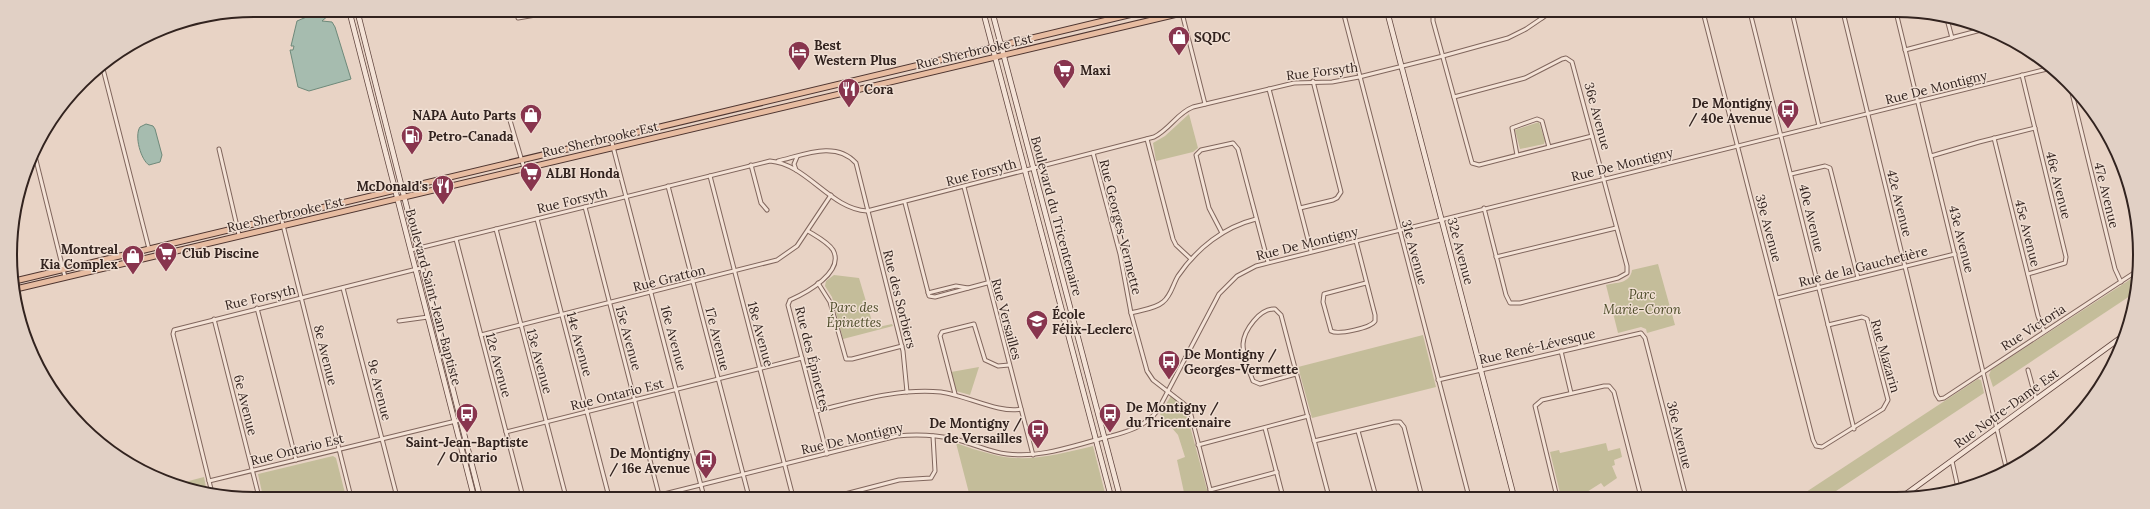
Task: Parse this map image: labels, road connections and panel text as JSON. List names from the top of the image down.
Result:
{
  "streets": {
    "main road": ["Rue Sherbrooke Est"],
    "street": [
      "Rue Forsyth",
      "Rue De Montigny",
      "36e Avenue",
      "46e Avenue",
      "47e Avenue",
      "42e Avenue",
      "Boulevard du Tricentenaire",
      "40e Avenue",
      "Rue Georges-Vermette",
      "39e Avenue",
      "45e Avenue",
      "43e Avenue",
      "32e Avenue",
      "31e Avenue",
      "Rue de la Gauchetière",
      "Rue Gratton",
      "Boulevard Saint-Jean-Baptiste",
      "Rue des Sorbiers",
      "Rue Versailles",
      "Rue Victoria",
      "18e Avenue",
      "15e Avenue",
      "16e Avenue",
      "17e Avenue",
      "14e Avenue",
      "Rue René-Lévesque",
      "8e Avenue",
      "Rue Mazarin",
      "Rue des Épinettes",
      "13e Avenue",
      "12e Avenue",
      "9e Avenue",
      "Rue Ontario Est",
      "6e Avenue",
      "Rue Notre-Dame Est"
    ]
  },
  "crossings": [
    ["Rue Sherbrooke Est", "Boulevard du Tricentenaire"],
    ["Rue Sherbrooke Est", "Boulevard Saint-Jean-Baptiste"],
    ["Rue Sherbrooke Est", "16e Avenue"],
    ["Rue Sherbrooke Est", "8e Avenue"],
    ["Rue Forsyth", "Boulevard du Tricentenaire"],
    ["Rue Forsyth", "Rue Georges-Vermette"],
    ["Rue Forsyth", "32e Avenue"],
    ["Rue Forsyth", "31e Avenue"],
    ["Rue Forsyth", "Boulevard Saint-Jean-Baptiste"],
    ["Rue Forsyth", "Rue des Sorbiers"],
    ["Rue Forsyth", "Rue Versailles"],
    ["Rue Forsyth", "18e Avenue"],
    ["Rue Forsyth", "15e Avenue"],
    ["Rue Forsyth", "16e Avenue"],
    ["Rue Forsyth", "17e Avenue"],
    ["Rue Forsyth", "14e Avenue"],
    ["Rue Forsyth", "8e Avenue"],
    ["Rue Forsyth", "13e Avenue"],
    ["Rue Forsyth", "12e Avenue"],
    ["Rue Forsyth", "9e Avenue"],
    ["Rue Forsyth", "Rue Ontario Est"],
    ["Rue Forsyth", "6e Avenue"],
    ["Rue De Montigny", "36e Avenue"],
    ["Rue De Montigny", "46e Avenue"],
    ["Rue De Montigny", "42e Avenue"],
    ["Rue De Montigny", "Boulevard du Tricentenaire"],
    ["Rue De Montigny", "40e Avenue"],
    ["Rue De Montigny", "Rue Georges-Vermette"],
    ["Rue De Montigny", "39e Avenue"],
    ["Rue De Montigny", "43e Avenue"],
    ["Rue De Montigny", "32e Avenue"],
    ["Rue De Montigny", "31e Avenue"],
    ["Rue De Montigny", "Rue Versailles"],
    ["Rue De Montigny", "18e Avenue"],
    ["Rue De Montigny", "16e Avenue"],
    ["Rue De Montigny", "17e Avenue"],
    ["Rue De Montigny", "Rue des Épinettes"],
    ["36e Avenue", "Rue René-Lévesque"],
    ["46e Avenue", "45e Avenue"],
    ["47e Avenue", "Rue Victoria"],
    ["42e Avenue", "Rue de la Gauchetière"],
    ["42e Avenue", "Rue Victoria"],
    ["40e Avenue", "Rue de la Gauchetière"],
    ["40e Avenue", "Rue Mazarin"],
    ["39e Avenue", "Rue de la Gauchetière"],
    ["39e Avenue", "Rue Mazarin"],
    ["45e Avenue", "Rue Victoria"],
    ["43e Avenue", "Rue de la Gauchetière"],
    ["43e Avenue", "Rue Victoria"],
    ["43e Avenue", "Rue Notre-Dame Est"],
    ["32e Avenue", "Rue René-Lévesque"],
    ["31e Avenue", "Rue René-Lévesque"],
    ["Rue Gratton", "18e Avenue"],
    ["Rue Gratton", "15e Avenue"],
    ["Rue Gratton", "16e Avenue"],
    ["Rue Gratton", "17e Avenue"],
    ["Rue Gratton", "14e Avenue"],
    ["Rue Gratton", "Rue des Épinettes"],
    ["Rue Gratton", "13e Avenue"],
    ["Rue Gratton", "12e Avenue"],
    ["Boulevard Saint-Jean-Baptiste", "Rue Ontario Est"],
    ["18e Avenue", "Rue Ontario Est"],
    ["15e Avenue", "Rue Ontario Est"],
    ["16e Avenue", "Rue Ontario Est"],
    ["17e Avenue", "Rue Ontario Est"],
    ["14e Avenue", "Rue Ontario Est"],
    ["8e Avenue", "Rue Ontario Est"],
    ["Rue des Épinettes", "Rue Ontario Est"],
    ["13e Avenue", "Rue Ontario Est"],
    ["12e Avenue", "Rue Ontario Est"],
    ["9e Avenue", "Rue Ontario Est"],
    ["Rue Ontario Est", "6e Avenue"]
  ],
  "parks": ["Parc Marie-Coron", "Parc des Épinettes"],
  "places": {
    "shop": ["SQDC", "NAPA Auto Parts", "Montreal Kia Complex"],
    "hotel": ["Best Western Plus"],
    "supermarket": ["Maxi", "ALBI Honda", "Club Piscine"],
    "restaurant": ["Cora", "McDonald's"],
    "bus stop": [
      "De Montigny / 40e Avenue",
      "De Montigny / Georges-Vermette",
      "Saint-Jean-Baptiste / Ontario",
      "De Montigny / du Tricentenaire",
      "De Montigny / de Versailles",
      "De Montigny / 16e Avenue"
    ],
    "fuel station": ["Petro-Canada"],
    "school or university": ["École Félix-Leclerc"]
  }
}
